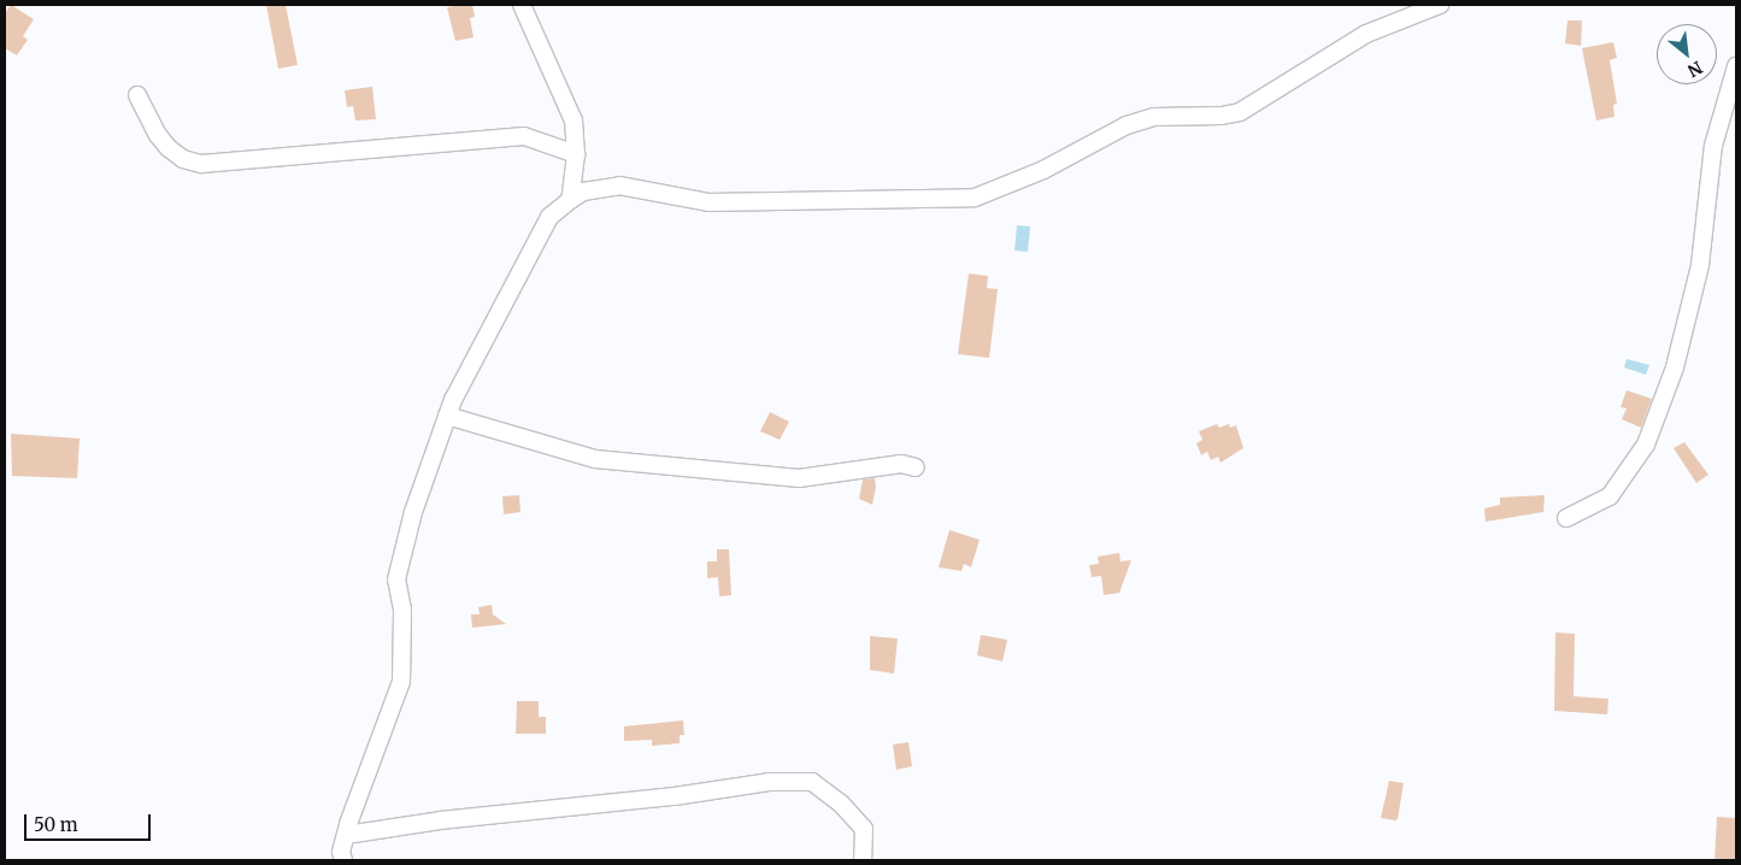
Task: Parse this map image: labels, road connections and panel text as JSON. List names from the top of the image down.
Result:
{
  "scale_bar": "50 m",
  "north": "bottom right"
}
